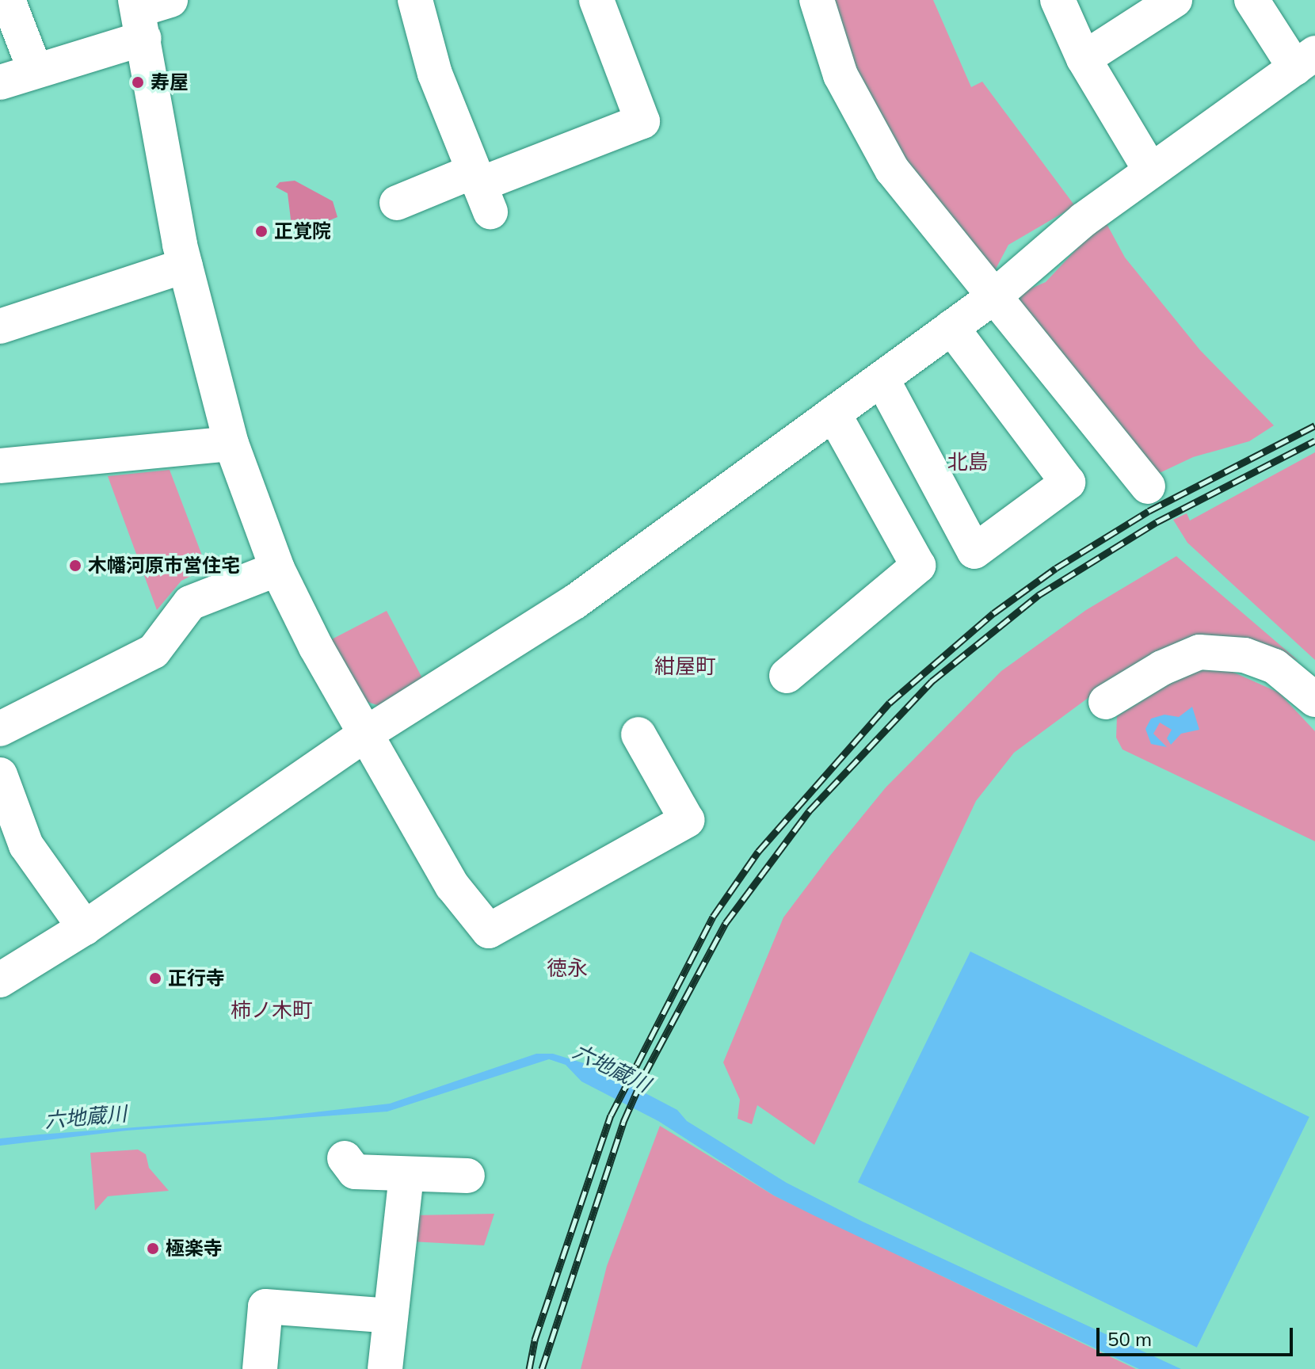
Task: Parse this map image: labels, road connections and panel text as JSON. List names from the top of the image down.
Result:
{
  "districts": [
    "北島",
    "紺屋町",
    "徳永",
    "柿ノ木町"
  ],
  "water": ["六地蔵川"],
  "places": [
    "寿屋",
    "正覚院",
    "木幡河原市営住宅",
    "正行寺",
    "極楽寺"
  ],
  "scale_bar": "50 m"
}
